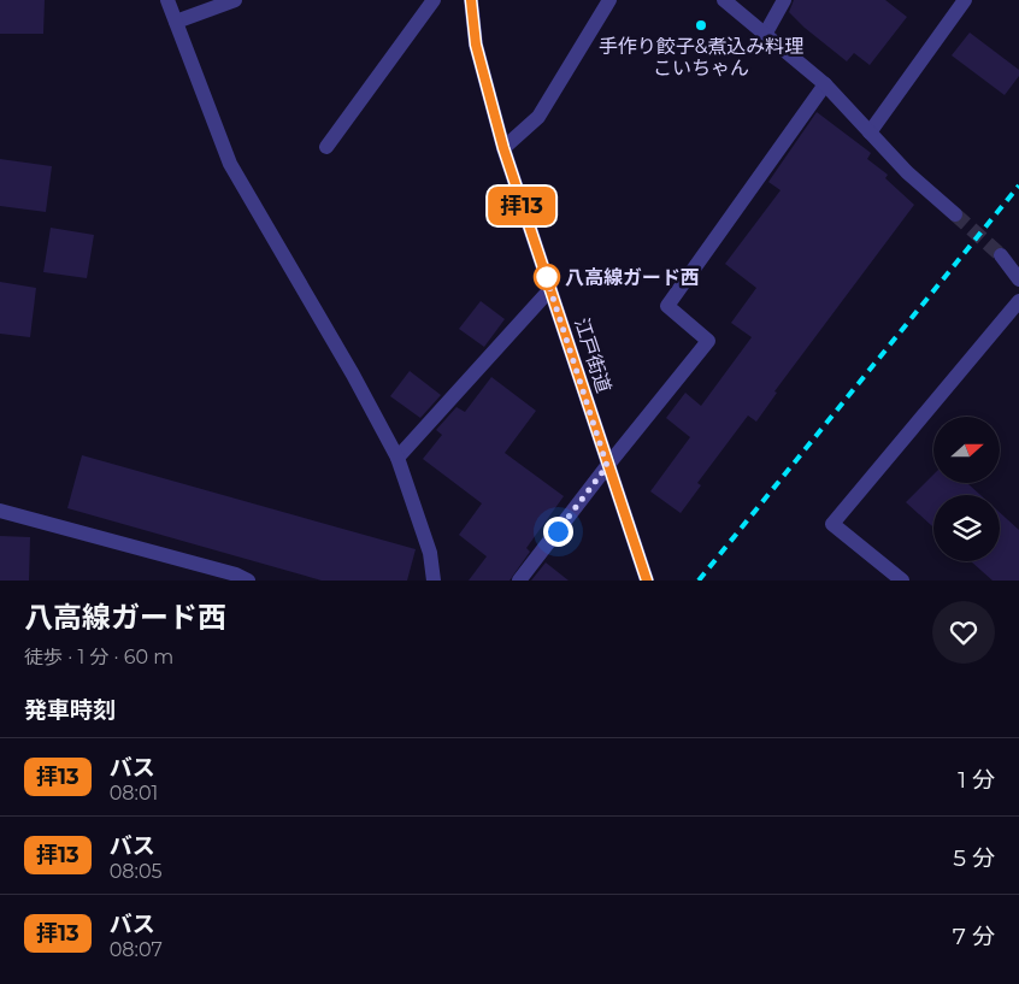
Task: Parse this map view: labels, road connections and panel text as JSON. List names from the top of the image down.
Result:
{
  "streets": {
    "street": ["江戸街道"]
  },
  "places": ["手作り餃子&煮込み料理 こいちゃん", "八高線ガード西"],
  "lines": ["bus line 拝13"],
  "north": "right",
  "page": {
    "on_map": "拝13",
    "heading": [
      ["八高線ガード西", "徒歩 · 1 分 · 60 m"],
      "発車時刻"
    ],
    "list": [
      {
        "mark": "拝13",
        "name": "バス",
        "note": "08:01",
        "value": "1 分"
      },
      {
        "mark": "拝13",
        "name": "バス",
        "note": "08:05",
        "value": "5 分"
      },
      {
        "mark": "拝13",
        "name": "バス",
        "note": "08:07",
        "value": "7 分"
      }
    ]
  }
}
